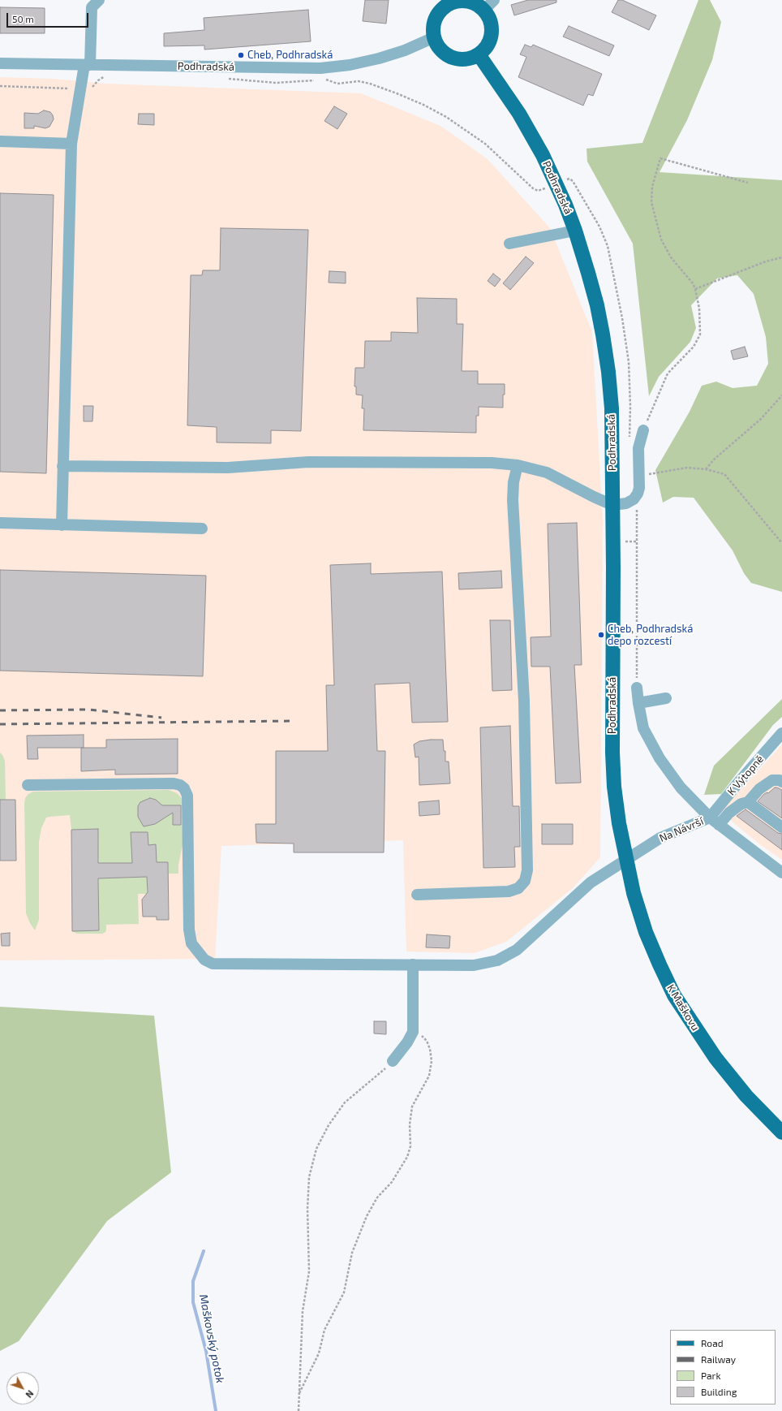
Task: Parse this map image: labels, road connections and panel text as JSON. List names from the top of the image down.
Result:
{
  "streets": {
    "main road": ["Podhradská", "K Maškovu"],
    "street": ["K Výtopně", "Na Návrší"]
  },
  "crossings": [
    ["Podhradská", "Na Návrší"],
    ["Podhradská", "K Maškovu"],
    ["K Výtopně", "Na Návrší"],
    ["Na Návrší", "K Maškovu"]
  ],
  "water": ["Maškovský potok"],
  "places": ["Cheb, Podhradská", "Cheb, Podhradská depo rozcestí"],
  "legend": [
    "Road",
    "Railway",
    "Park",
    "Building"
  ],
  "scale_bar": "50 m",
  "north": "bottom right"
}
